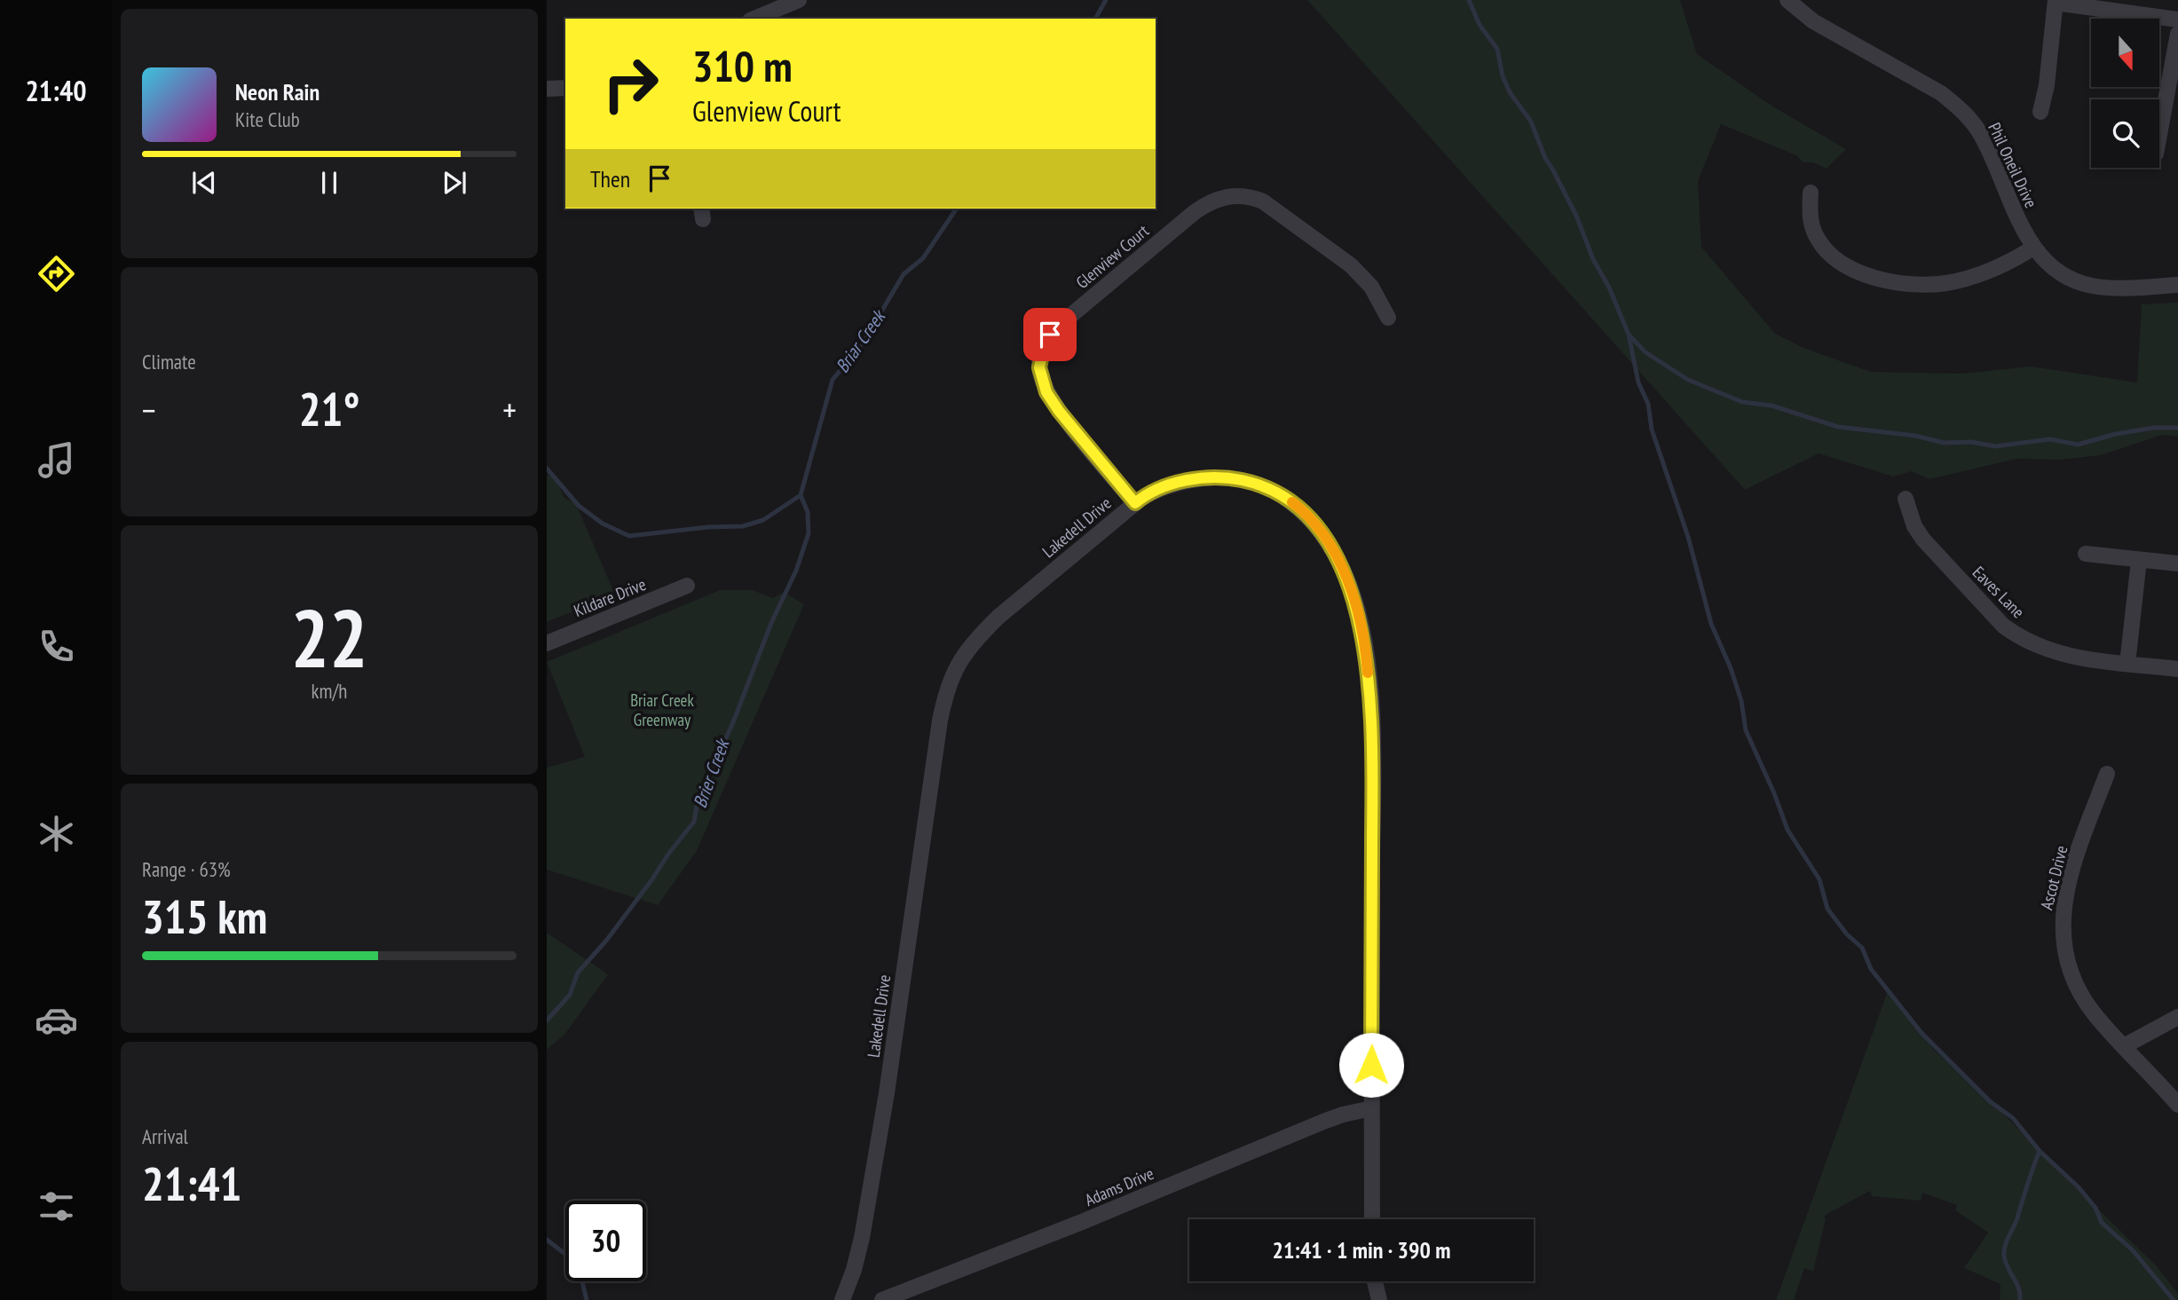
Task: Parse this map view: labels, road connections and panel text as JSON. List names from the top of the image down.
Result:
{
  "streets": {
    "street": [
      "Phil Oneil Drive",
      "Glenview Court",
      "Lakedell Drive",
      "Eaves Lane",
      "Kildare Drive",
      "Ascot Drive",
      "Adams Drive"
    ]
  },
  "crossings": [
    ["Glenview Court", "Lakedell Drive"],
    ["Lakedell Drive", "Adams Drive"]
  ],
  "water": ["Briar Creek", "Brier Creek"],
  "parks": ["Briar Creek Greenway"],
  "north": "bottom",
  "page": {
    "tabs": "21:40",
    "turn": ["310 m", "Glenview Court"],
    "song": ["Neon Rain", "Kite Club"],
    "then": "Then",
    "tile": [
      "Climate",
      ["22", "km/h"],
      ["Range · 63%", "315 km"],
      ["Arrival", "21:41"]
    ],
    "heat": ["−", "21°", "+"],
    "limit": "30",
    "trip": "21:41 · 1 min · 390 m"
  }
}
